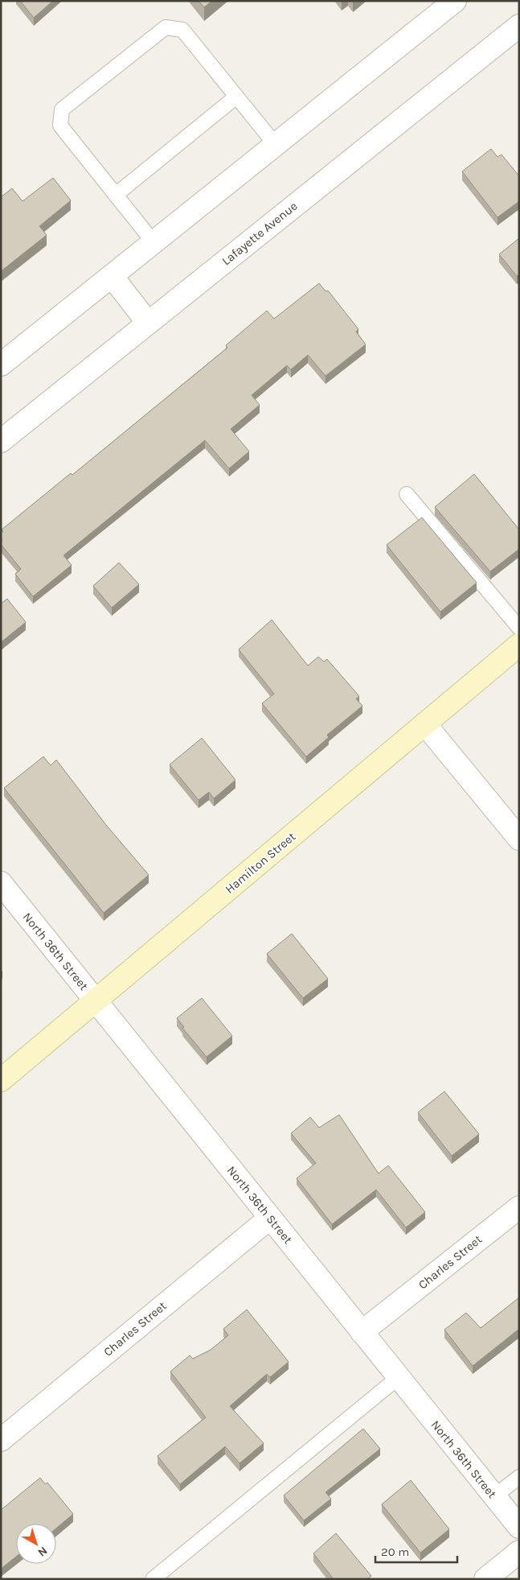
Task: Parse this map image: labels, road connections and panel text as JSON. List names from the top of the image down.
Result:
{
  "streets": {
    "main road": ["Hamilton Street"],
    "street": ["Lafayette Avenue", "North 36th Street", "Charles Street"]
  },
  "crossings": [
    ["Hamilton Street", "North 36th Street"],
    ["North 36th Street", "Charles Street"]
  ],
  "scale_bar": "20 m",
  "north": "bottom right"
}
